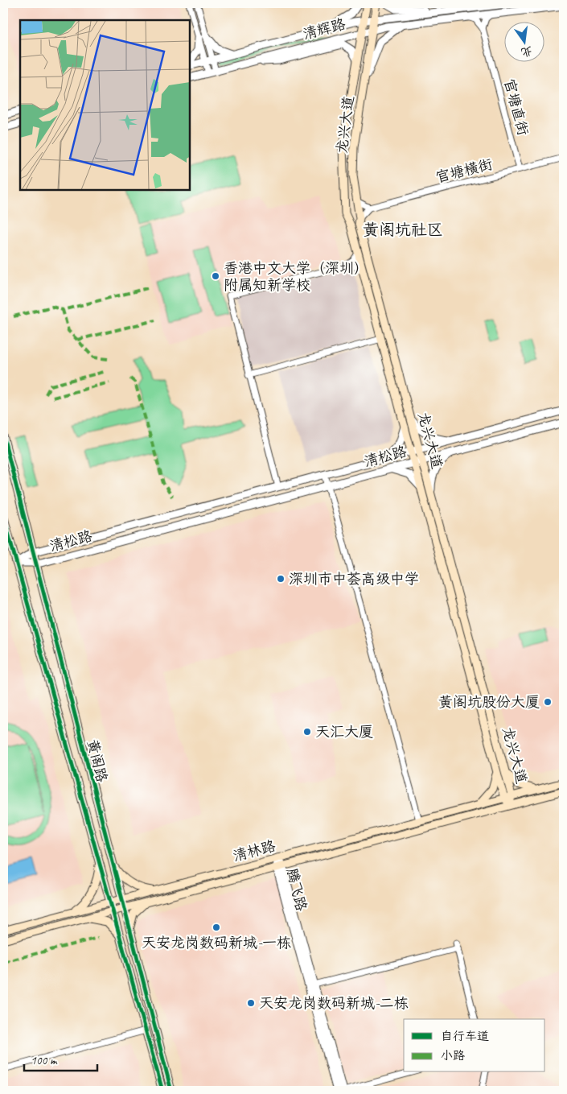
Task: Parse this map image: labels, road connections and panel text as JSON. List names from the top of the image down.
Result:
{
  "streets": {
    "main road": ["龙兴大道", "黄阁路", "清林路"],
    "street": [
      "清辉路",
      "官塘直街",
      "官塘横街",
      "清松路",
      "腾飞路"
    ]
  },
  "crossings": [
    ["清辉路", "龙兴大道"],
    ["官塘直街", "官塘横街"],
    ["龙兴大道", "清松路"],
    ["龙兴大道", "清林路"],
    ["清松路", "黄阁路"],
    ["黄阁路", "清林路"],
    ["清林路", "腾飞路"]
  ],
  "districts": ["黄阁坑社区"],
  "places": [
    "香港中文大学（深圳） 附属知新学校",
    "深圳市中荟高级中学",
    "黄阁坑股份大厦",
    "天汇大厦",
    "天安龙岗数码新城-一栋",
    "天安龙岗数码新城-二栋"
  ],
  "legend": ["自行车道", "小路"],
  "scale_bar": "100 m",
  "north": "bottom"
}
